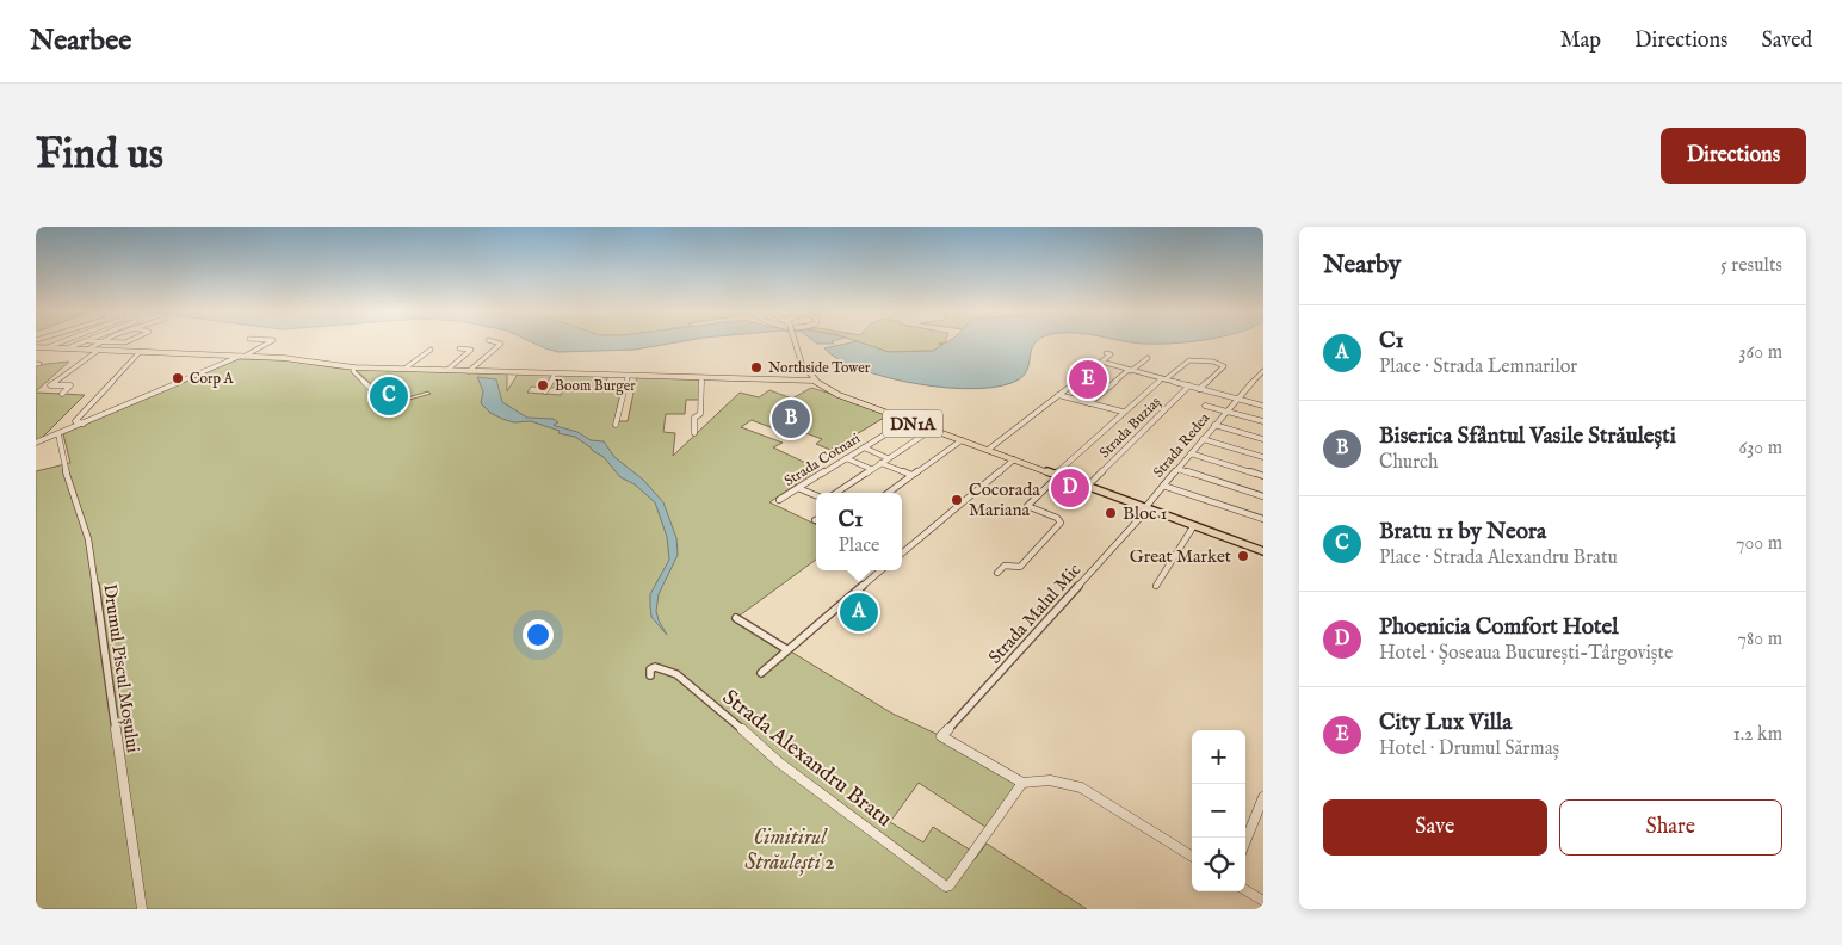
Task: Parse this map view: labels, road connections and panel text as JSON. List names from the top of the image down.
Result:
{
  "streets": {
    "main road": ["DN1A"],
    "street": [
      "Strada Buziaș",
      "Strada Redea",
      "Strada Cotnari",
      "Strada Malul Mic",
      "Drumul Piscul Moșului",
      "Strada Alexandru Bratu"
    ]
  },
  "crossings": [
    ["DN1A", "Strada Buziaș"],
    ["DN1A", "Strada Redea"],
    ["DN1A", "Strada Cotnari"],
    ["DN1A", "Strada Malul Mic"],
    ["Strada Redea", "Strada Malul Mic"],
    ["Strada Malul Mic", "Strada Alexandru Bratu"]
  ],
  "parks": ["Cimitirul Străulești 2"],
  "places": [
    "Northside Tower",
    "Corp A",
    "Boom Burger",
    "Cocorada Mariana",
    "Bloc 1",
    "Great Market"
  ],
  "page": {
    "header": "Nearbee",
    "nav": ["Map", "Directions", "Saved"],
    "buttons": [
      "Directions",
      ["Save", "Share"]
    ],
    "title": "Find us",
    "heading": ["Nearby", "5 results"],
    "list": [
      {
        "mark": "A",
        "name": "C1",
        "note": "Place · Strada Lemnarilor",
        "value": "360 m"
      },
      {
        "mark": "B",
        "name": "Biserica Sfântul Vasile Străulești",
        "note": "Church",
        "value": "630 m"
      },
      {
        "mark": "C",
        "name": "Bratu 11 by Neora",
        "note": "Place · Strada Alexandru Bratu",
        "value": "700 m"
      },
      {
        "mark": "D",
        "name": "Phoenicia Comfort Hotel",
        "note": "Hotel · Șoseaua București-Târgoviște",
        "value": "780 m"
      },
      {
        "mark": "E",
        "name": "City Lux Villa",
        "note": "Hotel · Drumul Sărmaș",
        "value": "1.2 km"
      }
    ],
    "pins": [
      "E",
      "C",
      "B",
      "D",
      "A"
    ],
    "popup": ["C1", "Place"],
    "map_buttons": ["+", "−"]
  }
}
